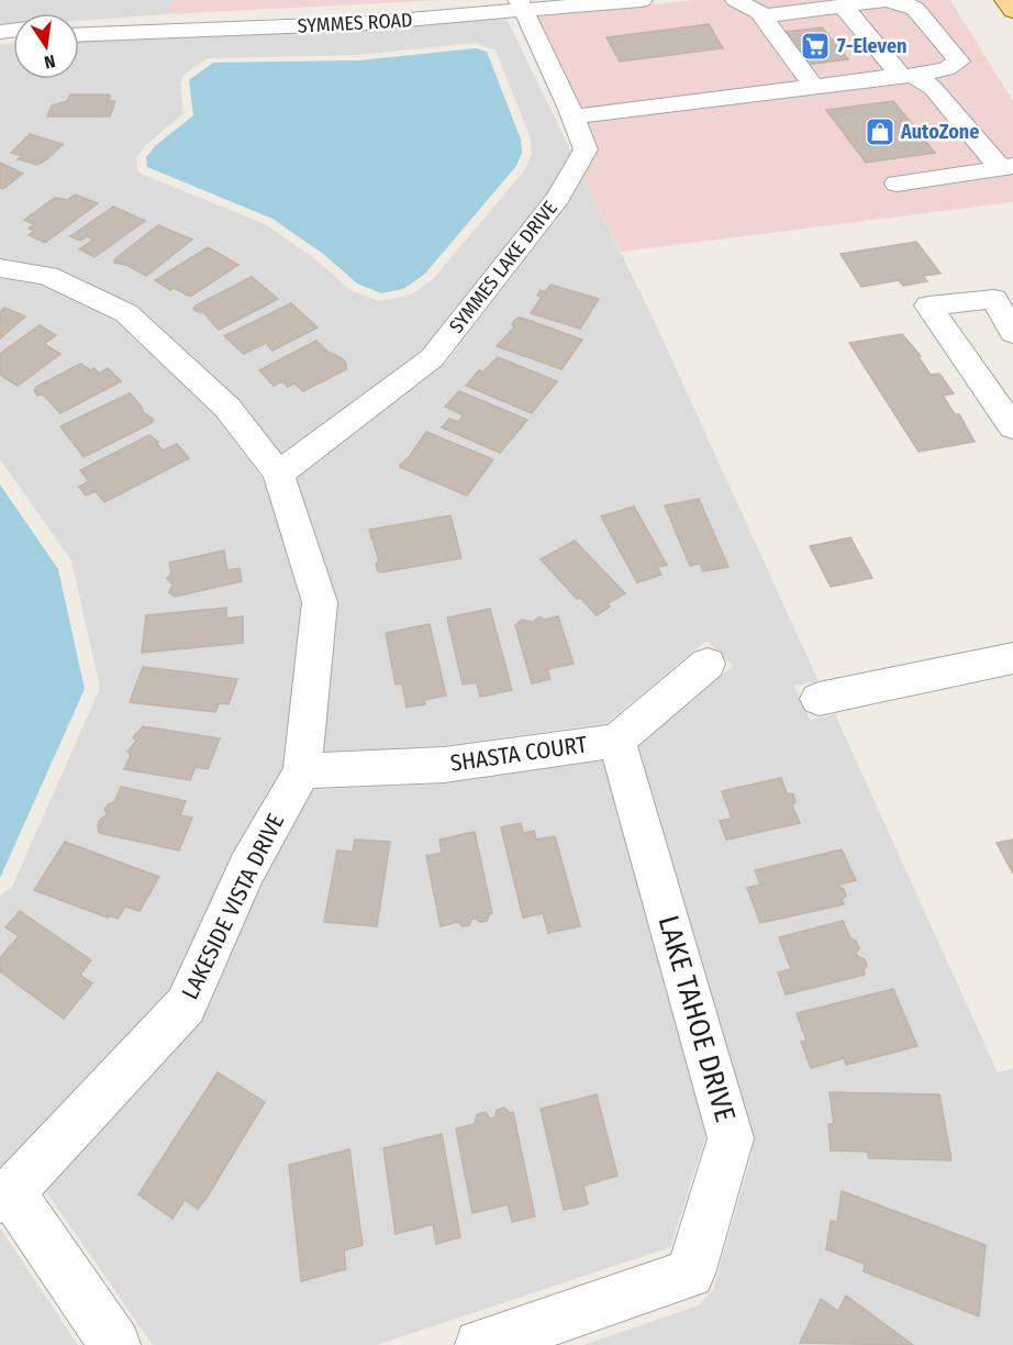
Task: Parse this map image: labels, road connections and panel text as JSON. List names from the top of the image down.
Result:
{
  "streets": {
    "street": [
      "SYMMES ROAD",
      "SYMMES LAKE DRIVE",
      "SHASTA COURT",
      "LAKESIDE VISTA DRIVE",
      "LAKE TAHOE DRIVE"
    ]
  },
  "crossings": [
    ["SYMMES ROAD", "SYMMES LAKE DRIVE"],
    ["SYMMES LAKE DRIVE", "LAKESIDE VISTA DRIVE"],
    ["SHASTA COURT", "LAKESIDE VISTA DRIVE"],
    ["SHASTA COURT", "LAKE TAHOE DRIVE"]
  ],
  "places": {
    "supermarket": ["7-Eleven"],
    "shop": ["AutoZone"]
  },
  "north": "bottom"
}
